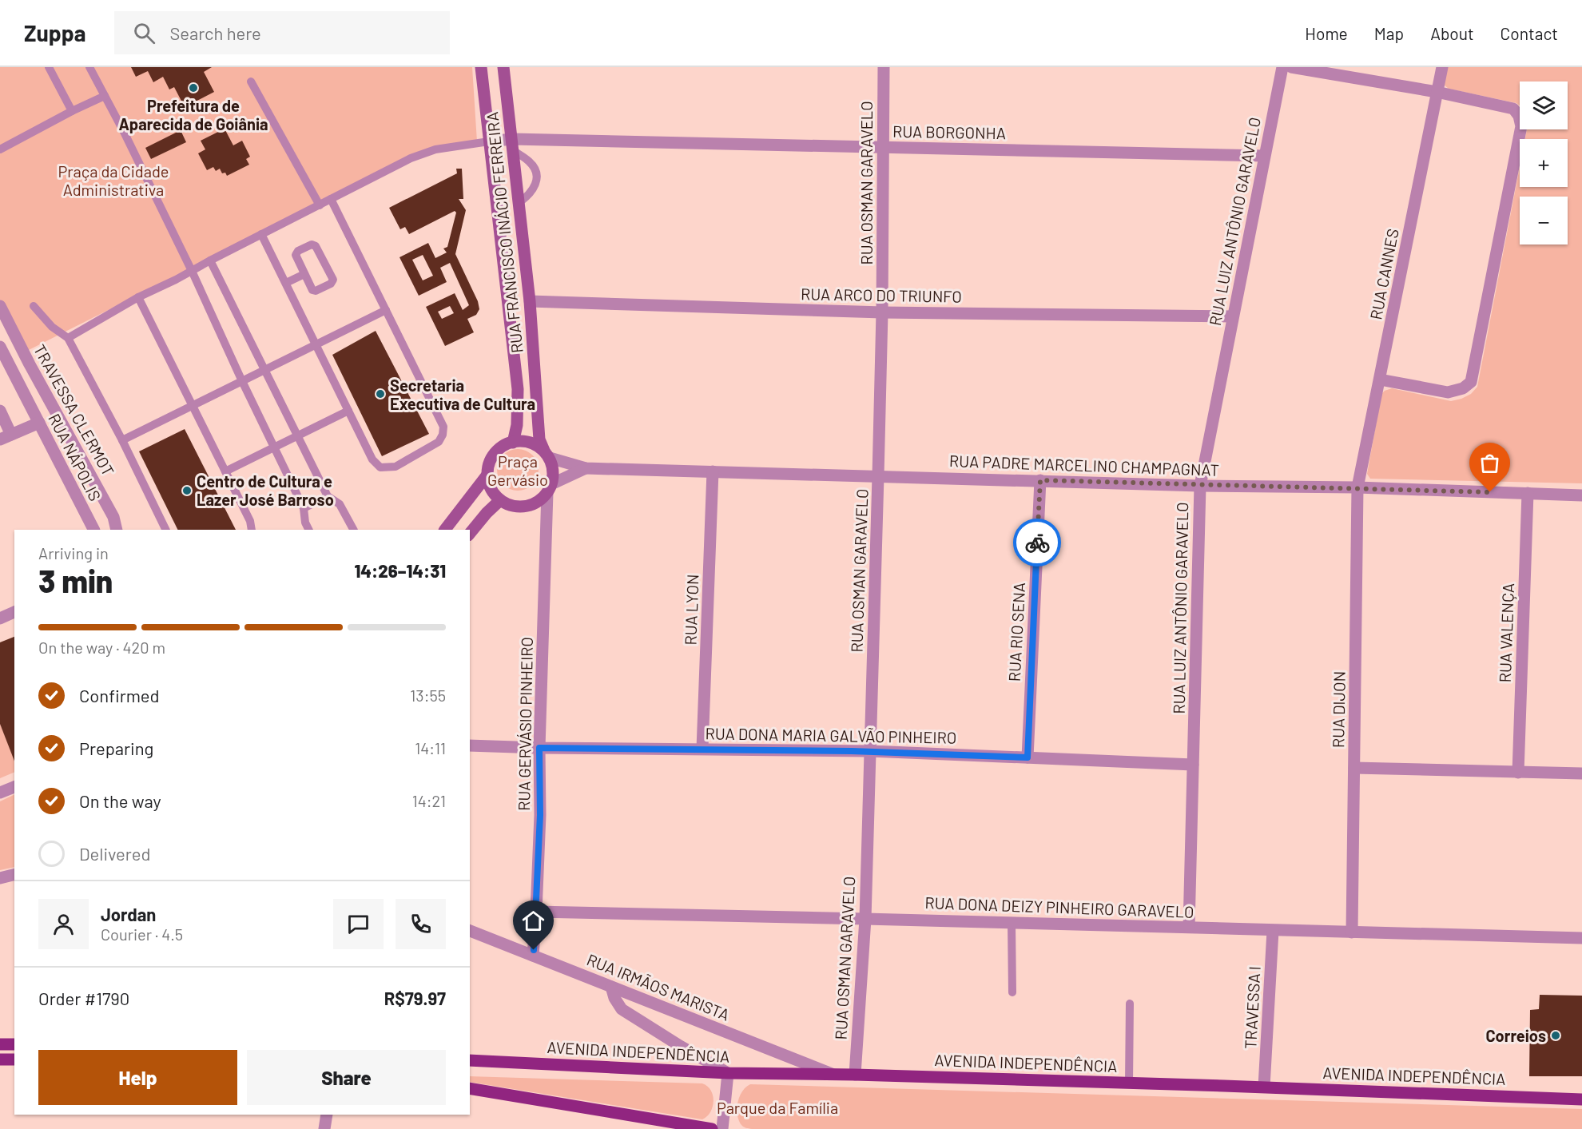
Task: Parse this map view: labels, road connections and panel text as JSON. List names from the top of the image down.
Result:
{
  "streets": {
    "main road": ["AVENIDA INDEPENDÊNCIA"],
    "street": [
      "RUA BORGONHA",
      "RUA OSMAN GARAVELO",
      "RUA LUIZ ANTÔNIO GARAVELO",
      "RUA FRANCISCO INÁCIO FERREIRA",
      "RUA CANNES",
      "RUA ARCO DO TRIUNFO",
      "TRAVESSA CLERMOT",
      "RUA NÁPOLIS",
      "RUA PADRE MARCELINO CHAMPAGNAT",
      "RUA LYON",
      "RUA RIO SENA",
      "RUA VALENÇA",
      "RUA DIJON",
      "RUA GERVÁSIO PINHEIRO",
      "RUA DONA MARIA GALVÃO PINHEIRO",
      "RUA DONA DEIZY PINHEIRO GARAVELO",
      "RUA IRMÃOS MARISTA",
      "TRAVESSA I"
    ]
  },
  "crossings": [
    ["RUA BORGONHA", "RUA OSMAN GARAVELO"],
    ["RUA BORGONHA", "RUA LUIZ ANTÔNIO GARAVELO"],
    ["RUA BORGONHA", "RUA FRANCISCO INÁCIO FERREIRA"],
    ["RUA OSMAN GARAVELO", "RUA ARCO DO TRIUNFO"],
    ["RUA OSMAN GARAVELO", "RUA PADRE MARCELINO CHAMPAGNAT"],
    ["RUA OSMAN GARAVELO", "RUA DONA MARIA GALVÃO PINHEIRO"],
    ["RUA OSMAN GARAVELO", "RUA DONA DEIZY PINHEIRO GARAVELO"],
    ["RUA OSMAN GARAVELO", "AVENIDA INDEPENDÊNCIA"],
    ["RUA LUIZ ANTÔNIO GARAVELO", "RUA ARCO DO TRIUNFO"],
    ["RUA LUIZ ANTÔNIO GARAVELO", "RUA PADRE MARCELINO CHAMPAGNAT"],
    ["RUA LUIZ ANTÔNIO GARAVELO", "RUA DONA MARIA GALVÃO PINHEIRO"],
    ["RUA LUIZ ANTÔNIO GARAVELO", "RUA DONA DEIZY PINHEIRO GARAVELO"],
    ["RUA FRANCISCO INÁCIO FERREIRA", "RUA ARCO DO TRIUNFO"],
    ["RUA FRANCISCO INÁCIO FERREIRA", "RUA PADRE MARCELINO CHAMPAGNAT"],
    ["RUA FRANCISCO INÁCIO FERREIRA", "RUA GERVÁSIO PINHEIRO"],
    ["RUA CANNES", "RUA PADRE MARCELINO CHAMPAGNAT"],
    ["RUA CANNES", "RUA DIJON"],
    ["RUA PADRE MARCELINO CHAMPAGNAT", "RUA LYON"],
    ["RUA PADRE MARCELINO CHAMPAGNAT", "RUA RIO SENA"],
    ["RUA PADRE MARCELINO CHAMPAGNAT", "RUA VALENÇA"],
    ["RUA PADRE MARCELINO CHAMPAGNAT", "RUA DIJON"],
    ["RUA PADRE MARCELINO CHAMPAGNAT", "RUA GERVÁSIO PINHEIRO"],
    ["RUA LYON", "RUA DONA MARIA GALVÃO PINHEIRO"],
    ["RUA RIO SENA", "RUA DONA MARIA GALVÃO PINHEIRO"],
    ["RUA DIJON", "RUA DONA DEIZY PINHEIRO GARAVELO"],
    ["RUA GERVÁSIO PINHEIRO", "RUA DONA MARIA GALVÃO PINHEIRO"],
    ["RUA GERVÁSIO PINHEIRO", "RUA DONA DEIZY PINHEIRO GARAVELO"],
    ["RUA GERVÁSIO PINHEIRO", "RUA IRMÃOS MARISTA"],
    ["RUA DONA DEIZY PINHEIRO GARAVELO", "TRAVESSA I"],
    ["RUA IRMÃOS MARISTA", "AVENIDA INDEPENDÊNCIA"],
    ["TRAVESSA I", "AVENIDA INDEPENDÊNCIA"]
  ],
  "parks": ["Praça da Cidade Administrativa", "Praça Gervásio", "Parque da Família"],
  "places": [
    "Prefeitura de Aparecida de Goiânia",
    "Secretaria Executiva de Cultura",
    "Centro de Cultura e Lazer José Barroso",
    "Correios"
  ],
  "page": {
    "header": "Zuppa",
    "search": "Search here",
    "nav": [
      "Home",
      "Map",
      "About",
      "Contact"
    ],
    "map_buttons": ["+", "−"],
    "heading": ["3 min", "Arriving in", "14:26–14:31"],
    "panel": [
      "Jordan",
      "Courier · 4.5",
      "Order #1790",
      "R$79.97"
    ],
    "bar": "On the way · 420 m",
    "list": [
      ["Confirmed", "13:55"],
      ["Preparing", "14:11"],
      ["On the way", "14:21"],
      "Delivered"
    ],
    "buttons": ["Help", "Share"]
  }
}
